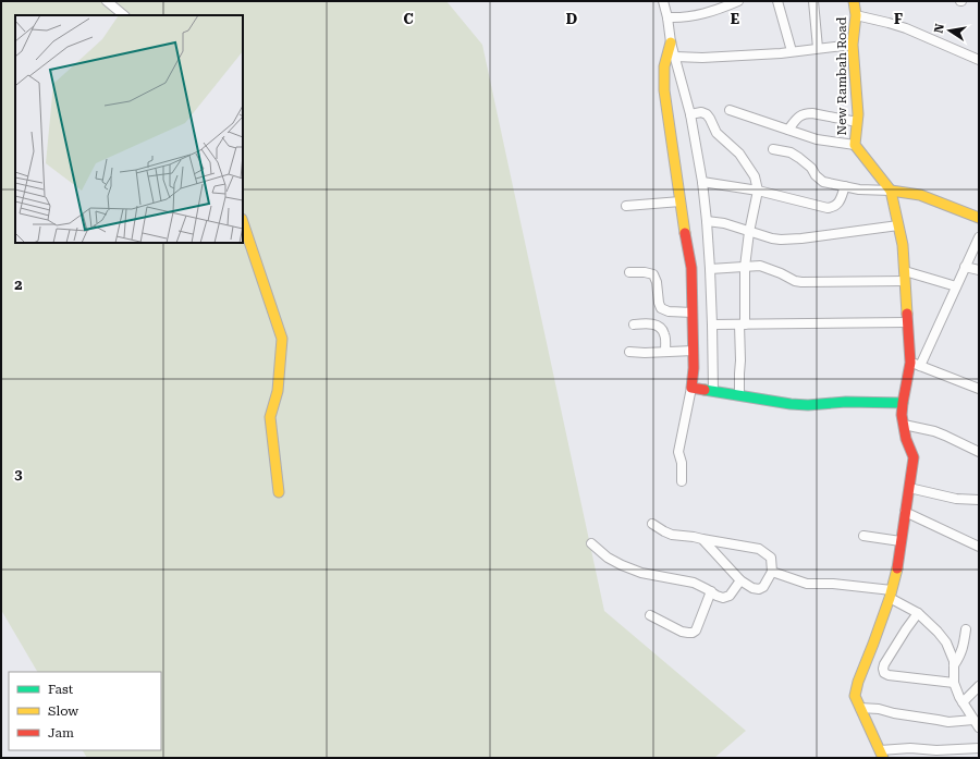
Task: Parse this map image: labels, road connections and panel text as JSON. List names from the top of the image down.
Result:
{
  "streets": {
    "street": ["New Rambah Road"]
  },
  "legend": ["Fast", "Slow", "Jam"],
  "north": "left",
  "grid": {
    "columns": [
      "C",
      "D",
      "E",
      "F"
    ],
    "rows": ["2", "3"]
  }
}
